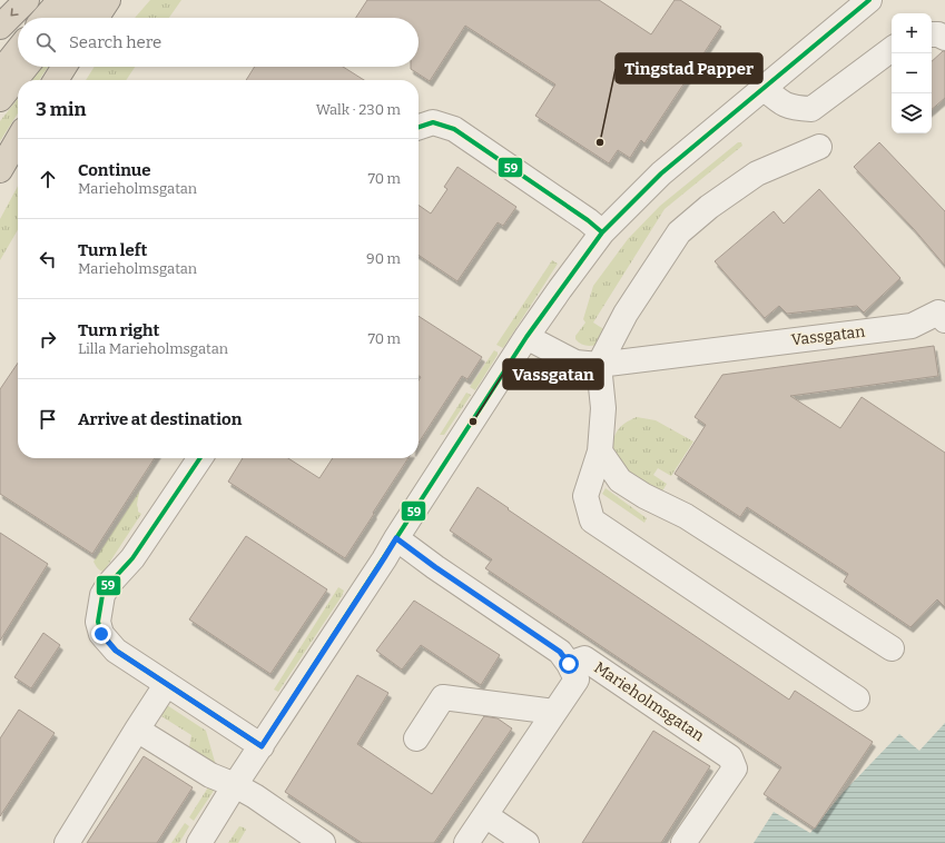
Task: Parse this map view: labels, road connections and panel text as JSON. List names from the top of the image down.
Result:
{
  "streets": {
    "street": ["Vassgatan", "Marieholmsgatan"]
  },
  "places": ["Tingstad Papper", "Vassgatan"],
  "lines": ["transit line 59"],
  "page": {
    "map_buttons": ["+", "−"],
    "search": "Search here",
    "heading": ["3 min", "Walk · 230 m"],
    "list": [
      ["Continue", "Marieholmsgatan", "70 m"],
      ["Turn left", "Marieholmsgatan", "90 m"],
      ["Turn right", "Lilla Marieholmsgatan", "70 m"],
      "Arrive at destination"
    ]
  }
}
